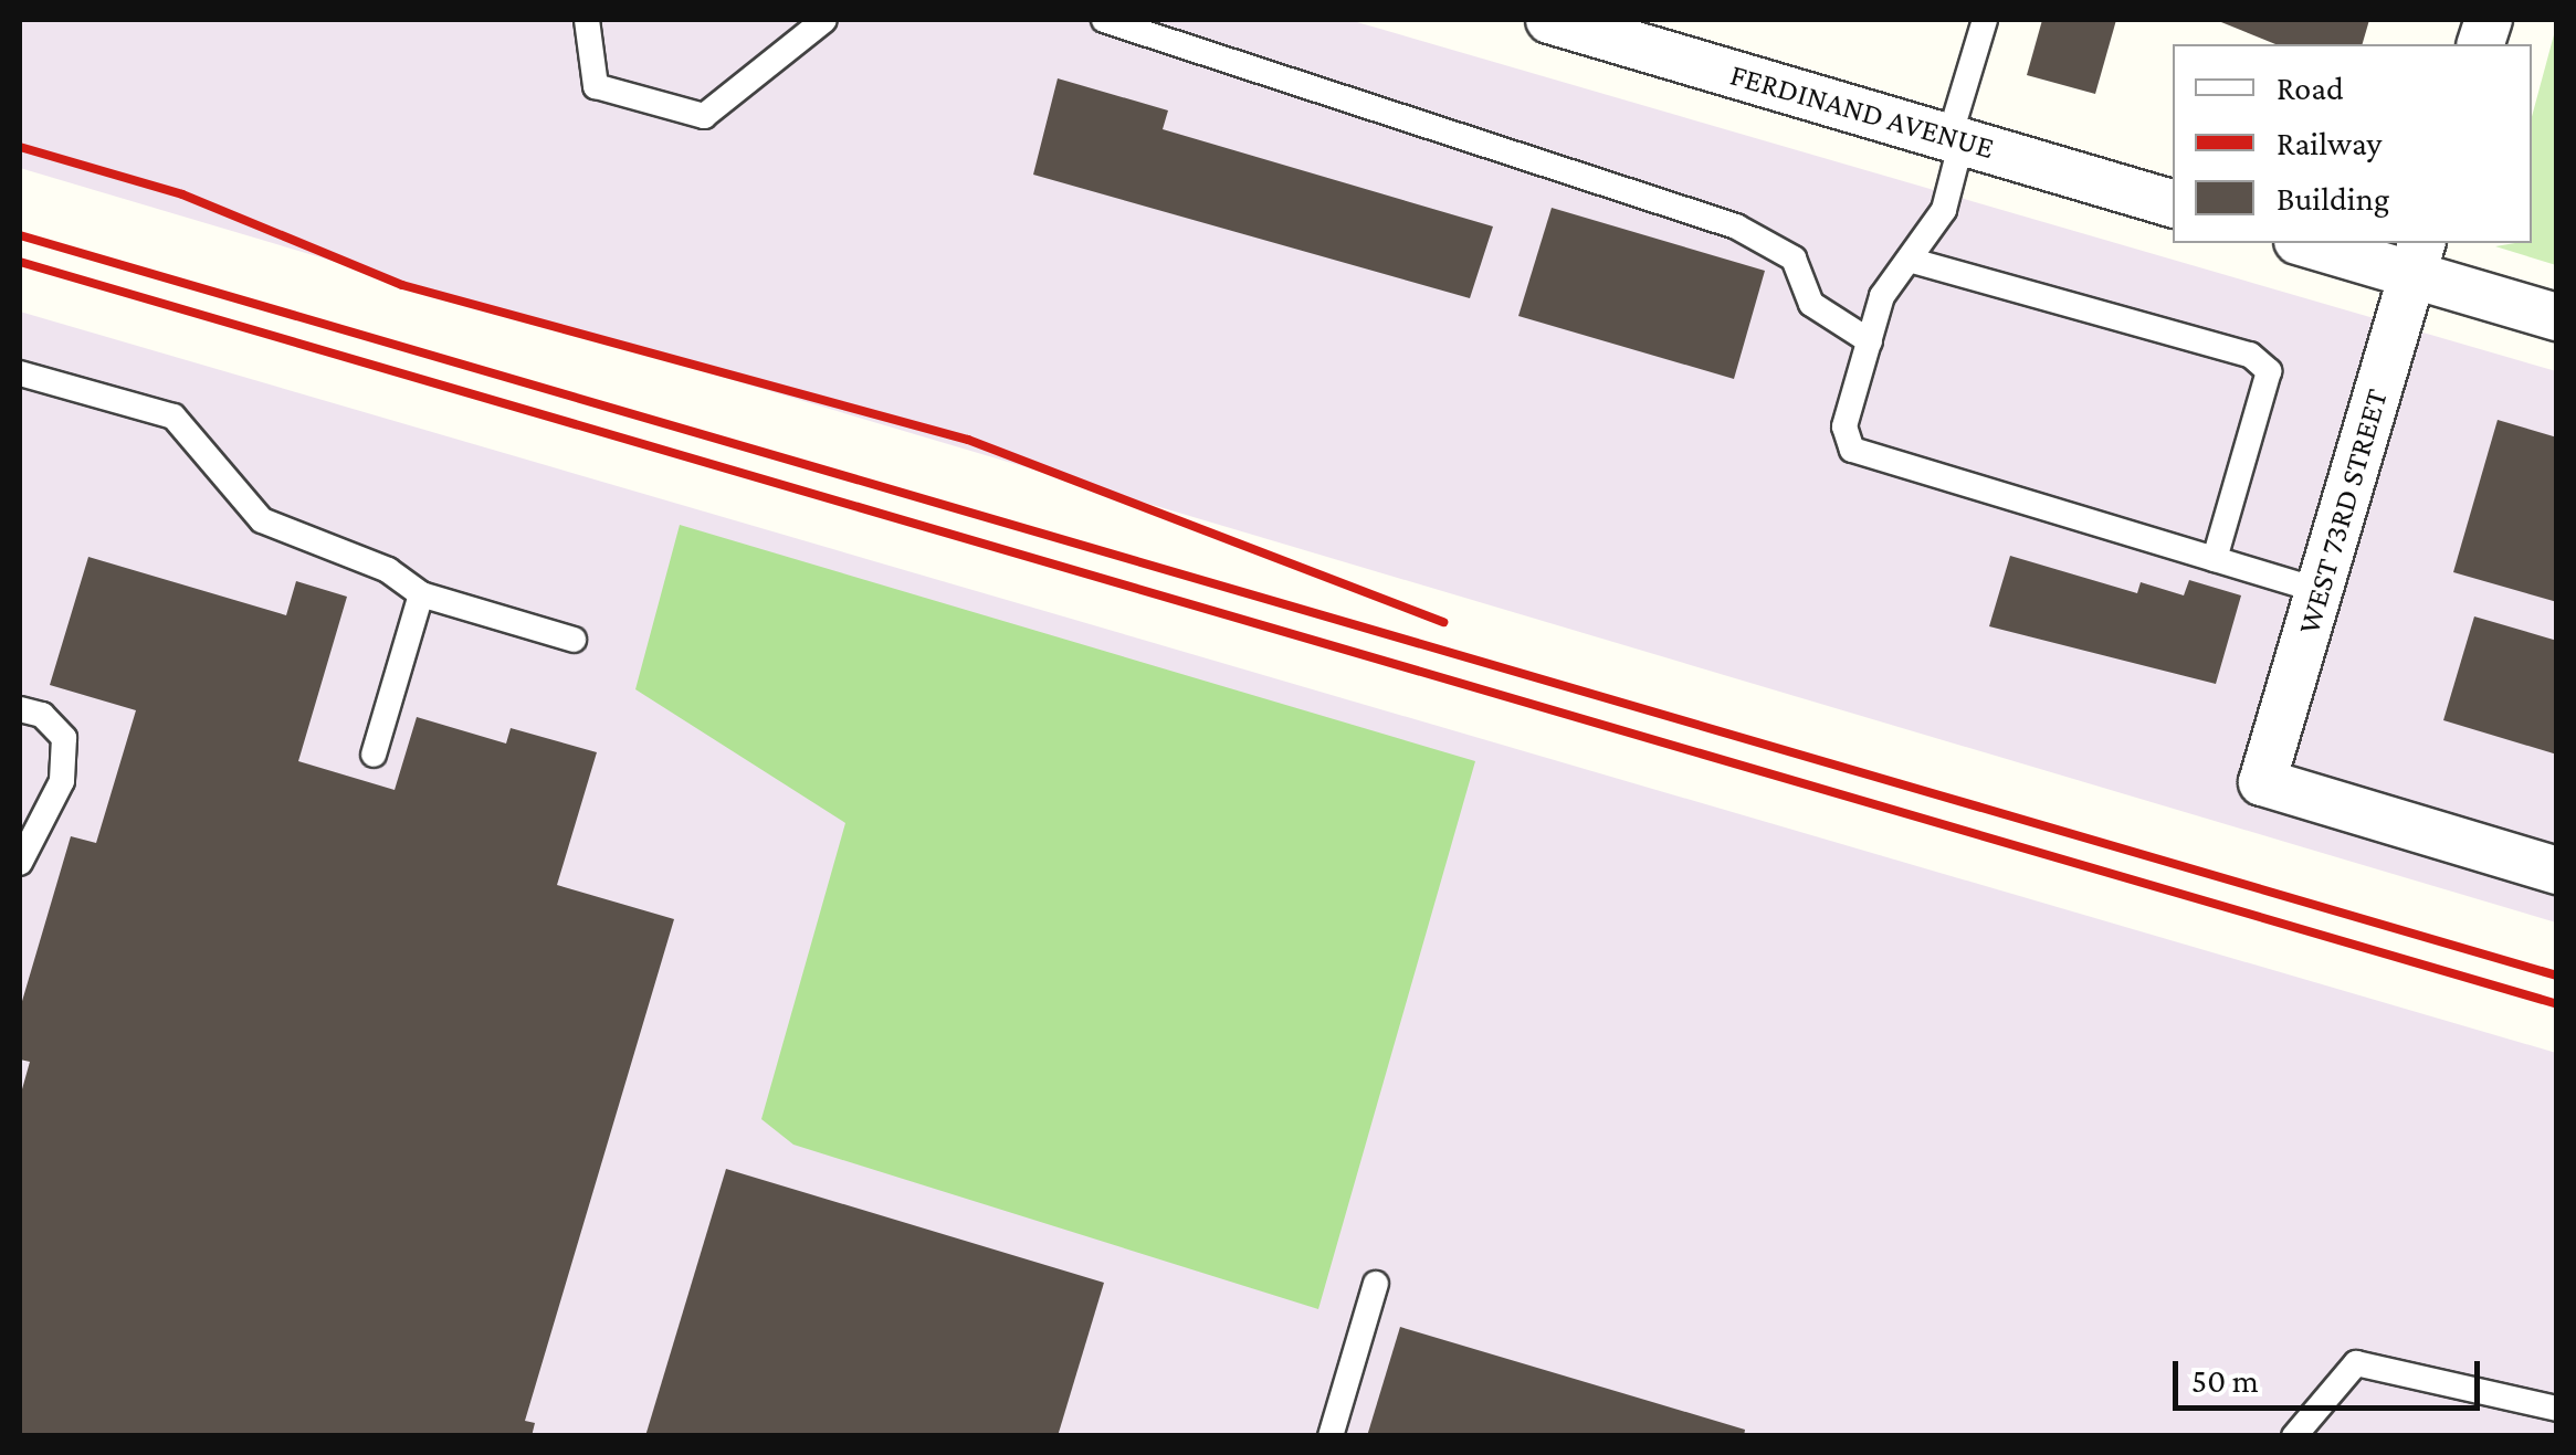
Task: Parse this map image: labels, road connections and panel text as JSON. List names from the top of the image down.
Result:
{
  "streets": {
    "street": ["FERDINAND AVENUE", "WEST 73RD STREET"]
  },
  "legend": ["Road", "Railway", "Building"],
  "scale_bar": "50 m"
}
